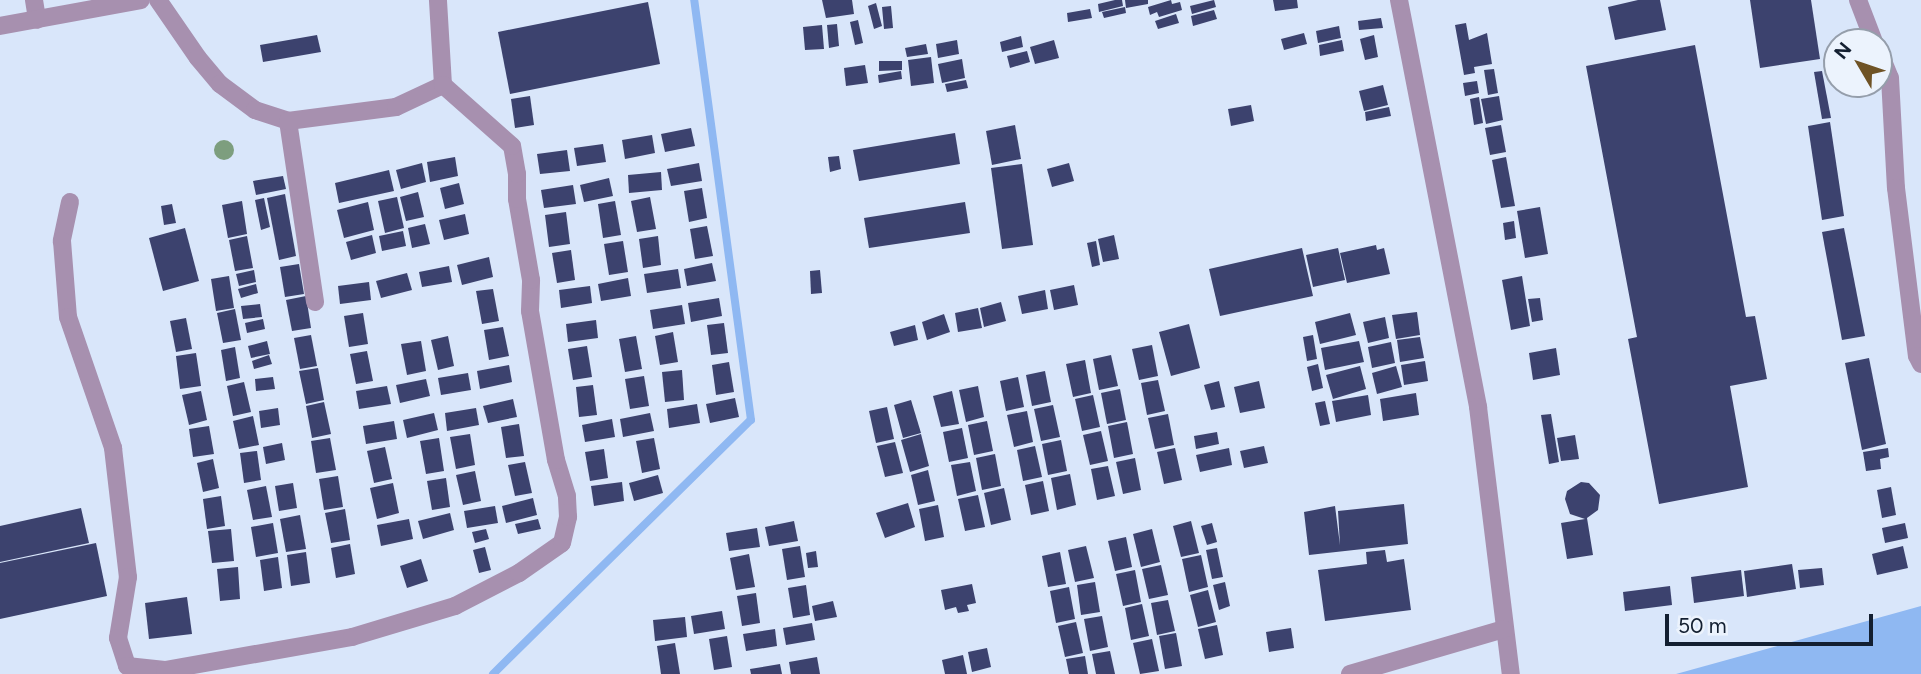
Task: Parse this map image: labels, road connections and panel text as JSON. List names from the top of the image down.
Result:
{
  "scale_bar": "50 m",
  "north": "top left"
}
